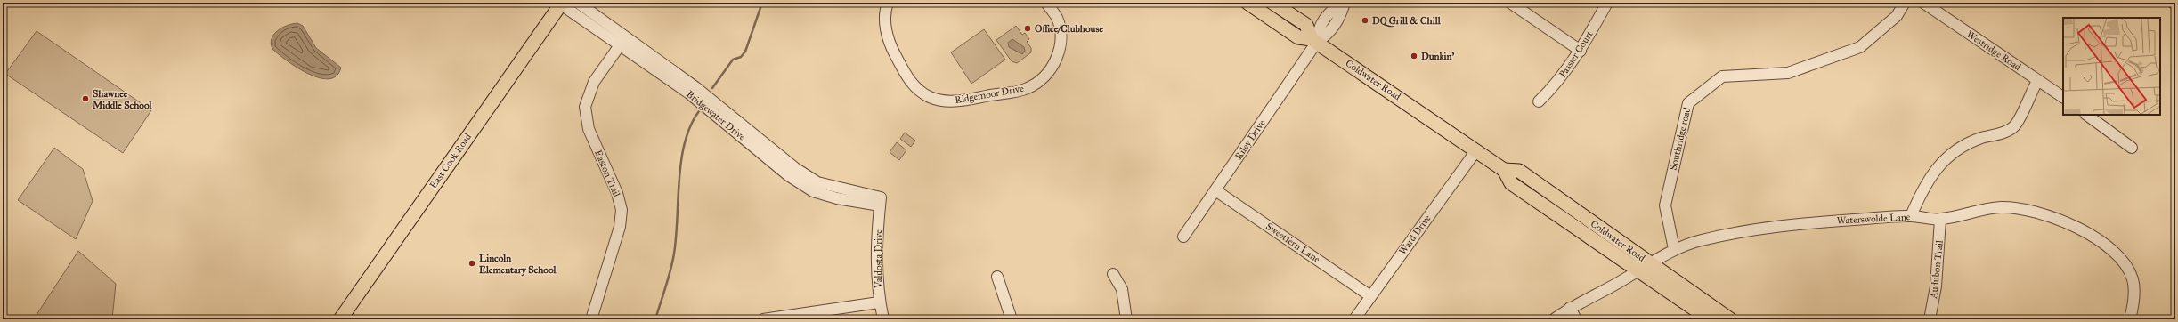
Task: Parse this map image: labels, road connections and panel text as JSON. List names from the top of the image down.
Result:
{
  "streets": {
    "main road": ["Coldwater Road", "East Cook Road"],
    "street": [
      "Westridge Road",
      "Passier Court",
      "Ridgemoor Drive",
      "Bridgewater Drive",
      "Southridge road",
      "Riley Drive",
      "Easton Trail",
      "Waterswolde Lane",
      "Ward Drive",
      "Sweetfern Lane",
      "Valdosta Drive",
      "Audubon Trail"
    ]
  },
  "crossings": [
    ["Coldwater Road", "Riley Drive"],
    ["Coldwater Road", "Waterswolde Lane"],
    ["Coldwater Road", "Ward Drive"],
    ["Bridgewater Drive", "East Cook Road"],
    ["Bridgewater Drive", "Easton Trail"],
    ["Bridgewater Drive", "Valdosta Drive"],
    ["Southridge road", "Waterswolde Lane"],
    ["Riley Drive", "Sweetfern Lane"],
    ["Waterswolde Lane", "Audubon Trail"],
    ["Ward Drive", "Sweetfern Lane"]
  ],
  "places": [
    "DQ Grill & Chill",
    "Office/Clubhouse",
    "Dunkin'",
    "Shawnee Middle School",
    "Lincoln Elementary School"
  ]
}
